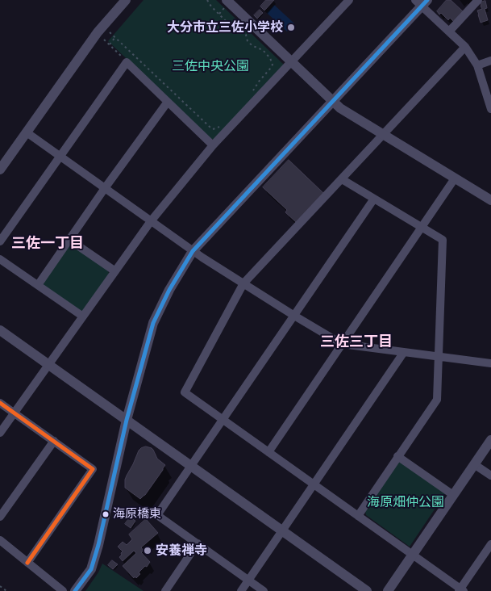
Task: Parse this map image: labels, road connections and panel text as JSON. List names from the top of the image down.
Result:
{
  "districts": ["三佐一丁目", "三佐三丁目"],
  "parks": ["三佐中央公園", "海原畑仲公園"],
  "places": ["大分市立三佐小学校", "海原橋東", "安養禅寺"]
}
